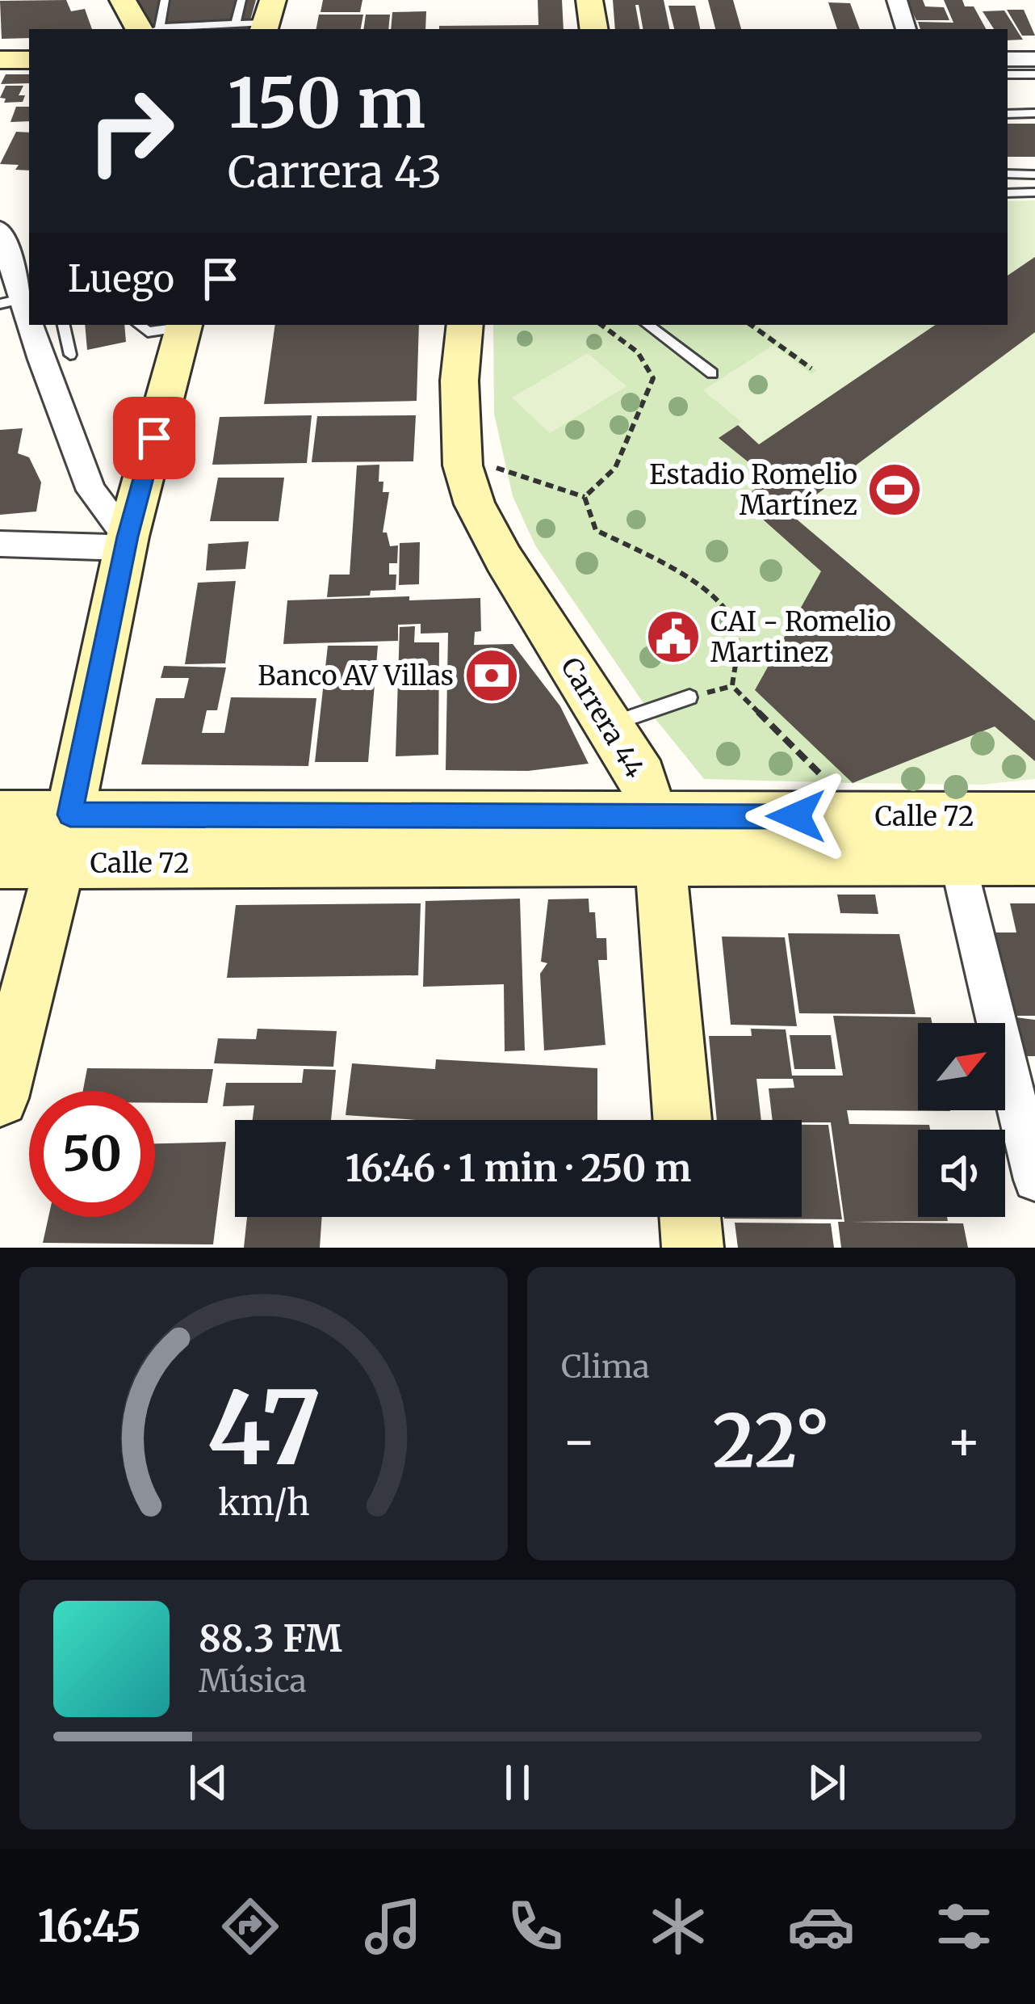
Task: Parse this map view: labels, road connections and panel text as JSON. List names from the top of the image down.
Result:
{
  "streets": {
    "street": ["Carrera 44", "Calle 72"]
  },
  "crossings": [
    ["Carrera 44", "Calle 72"]
  ],
  "places": {
    "sports": ["Estadio Romelio Martínez"],
    "public building": ["CAI - Romelio Martinez"],
    "bank": ["Banco AV Villas"]
  },
  "north": "top right",
  "page": {
    "turn": ["150 m", "Carrera 43"],
    "then": "Luego",
    "limit": "50",
    "trip": "16:46 · 1 min · 250 m",
    "tile": "Clima",
    "heat": ["−", "22°", "+"],
    "song": ["88.3 FM", "Música"],
    "tabs": "16:45",
    "gauge": ["47", "km/h"]
  }
}
